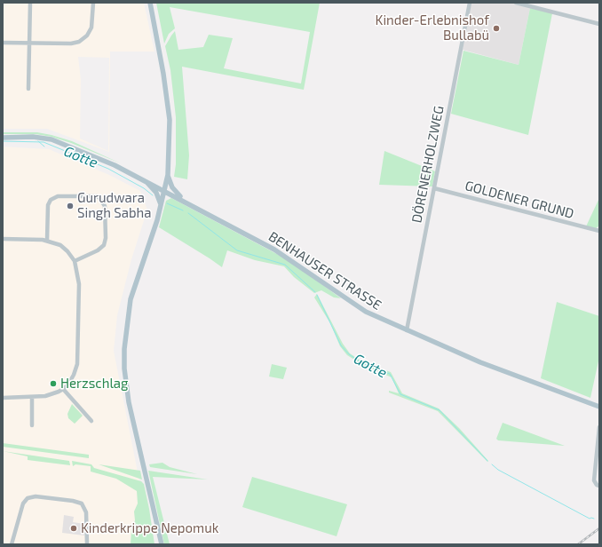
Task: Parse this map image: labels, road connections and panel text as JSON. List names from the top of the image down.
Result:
{
  "streets": {
    "main road": ["BENHAUSER STRASSE"],
    "street": ["DÖRENERHOLZWEG", "GOLDENER GRUND"]
  },
  "crossings": [
    ["DÖRENERHOLZWEG", "GOLDENER GRUND"],
    ["DÖRENERHOLZWEG", "BENHAUSER STRASSE"]
  ],
  "water": ["Gotte"],
  "places": [
    "Kinder-Erlebnishof Bullabü",
    "Gurudwara Singh Sabha",
    "Herzschlag",
    "Kinderkrippe Nepomuk"
  ]
}
